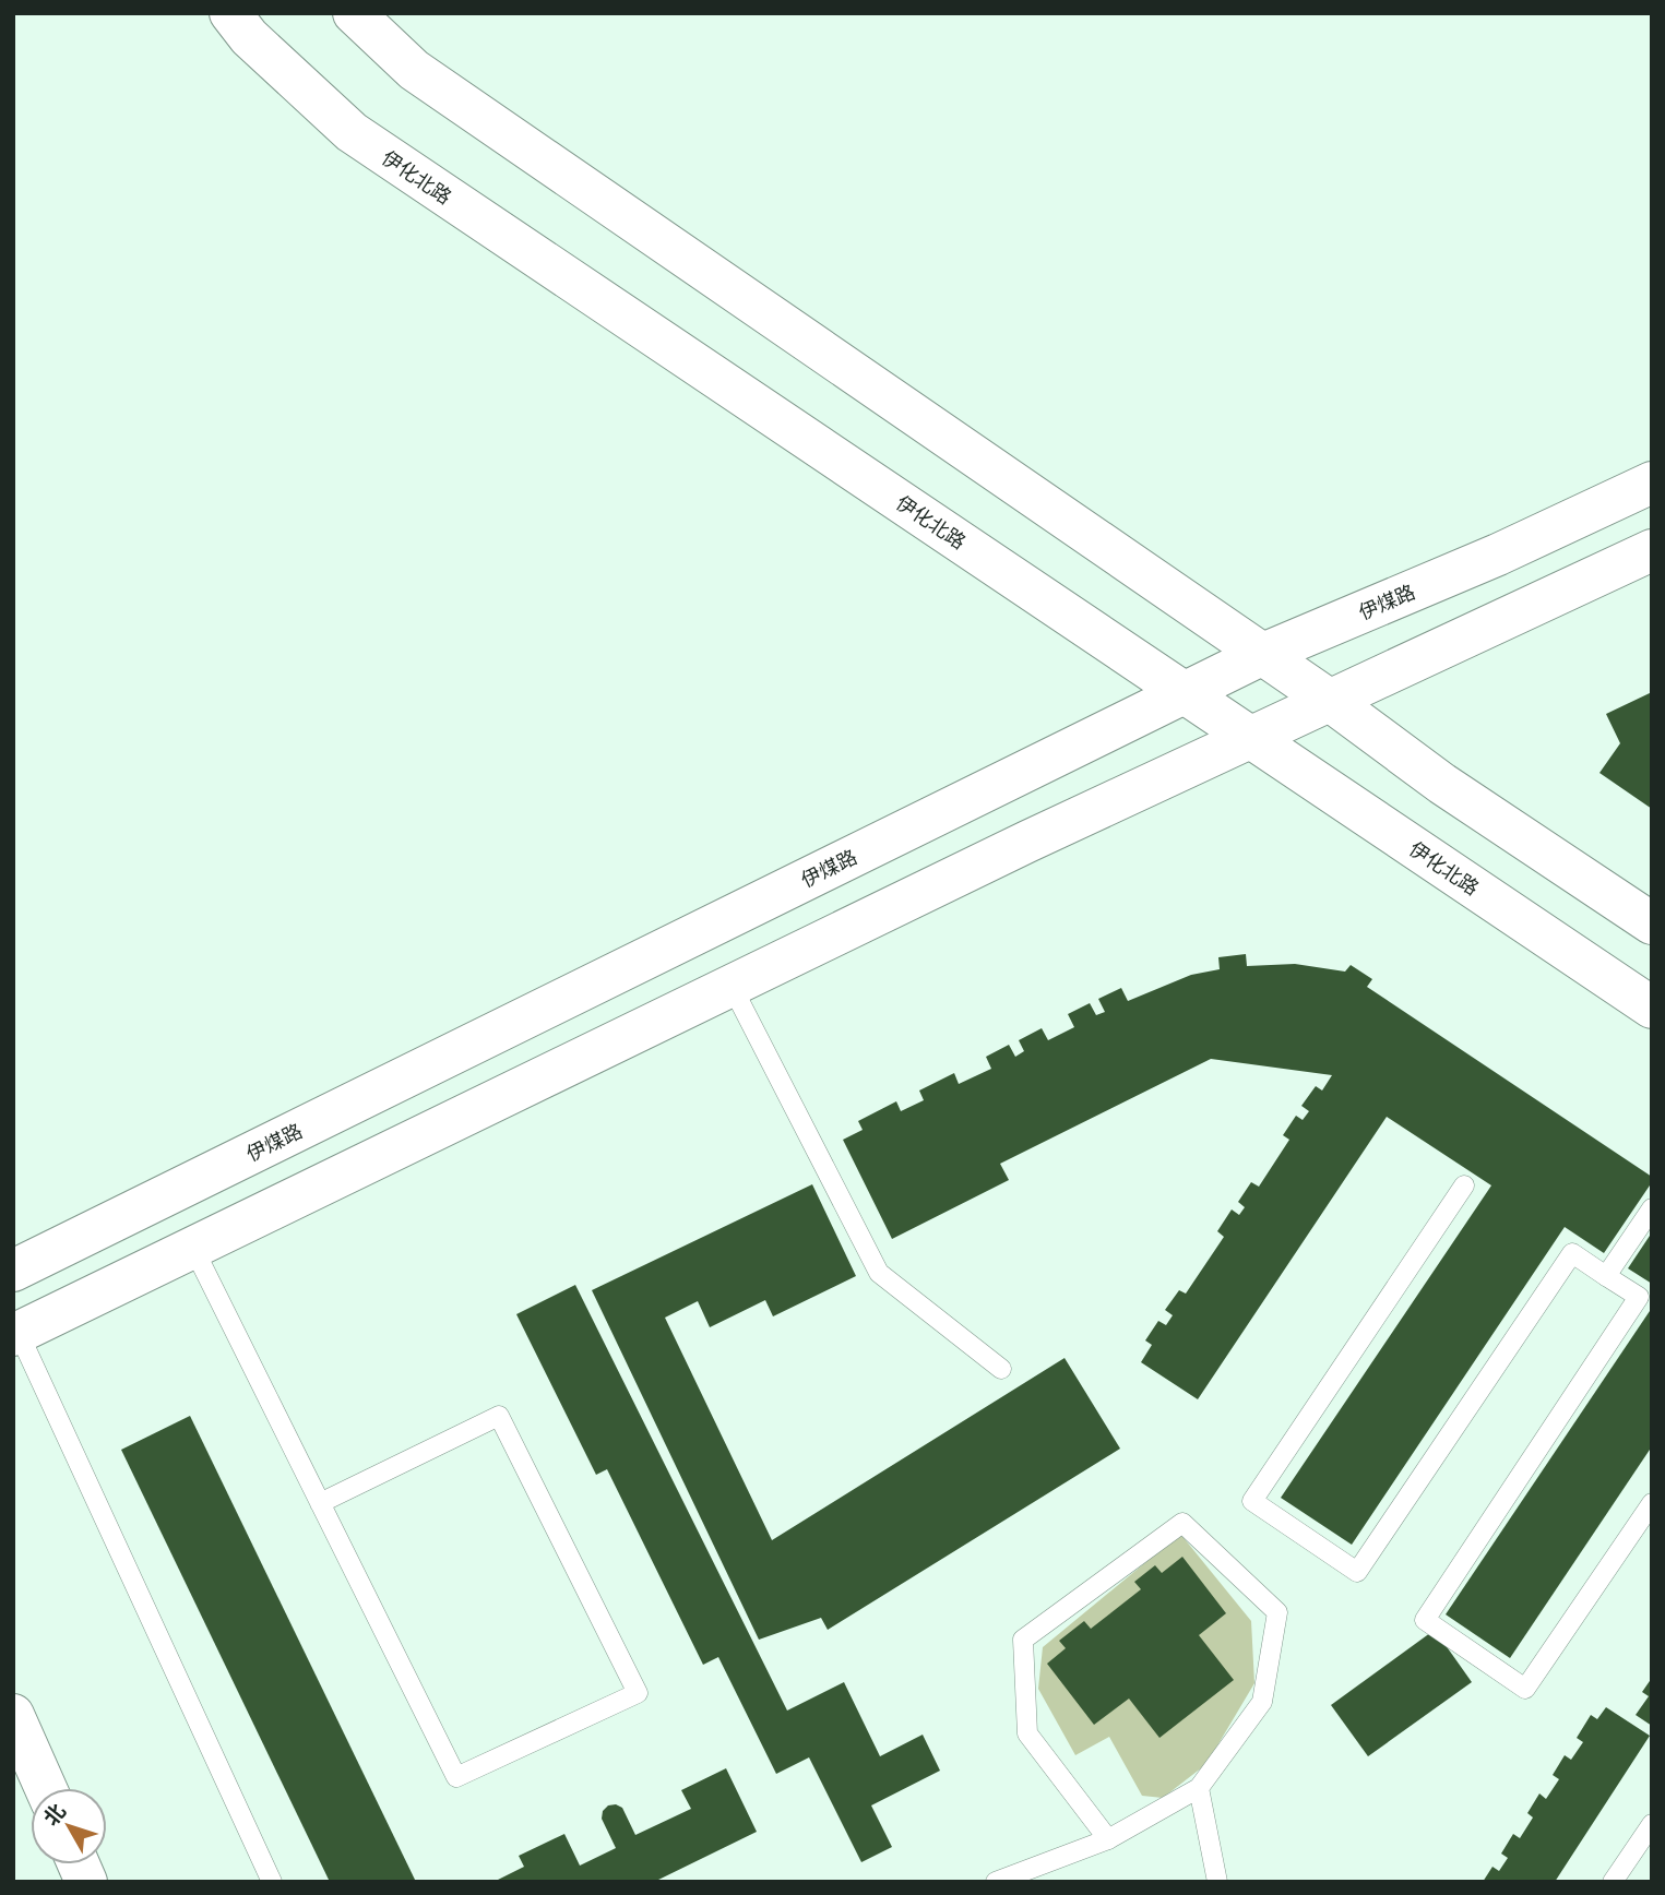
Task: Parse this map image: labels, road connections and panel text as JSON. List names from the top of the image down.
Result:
{
  "streets": {
    "main road": ["伊化北路", "伊煤路"]
  },
  "crossings": [
    ["伊化北路", "伊煤路"]
  ],
  "north": "top left"
}
